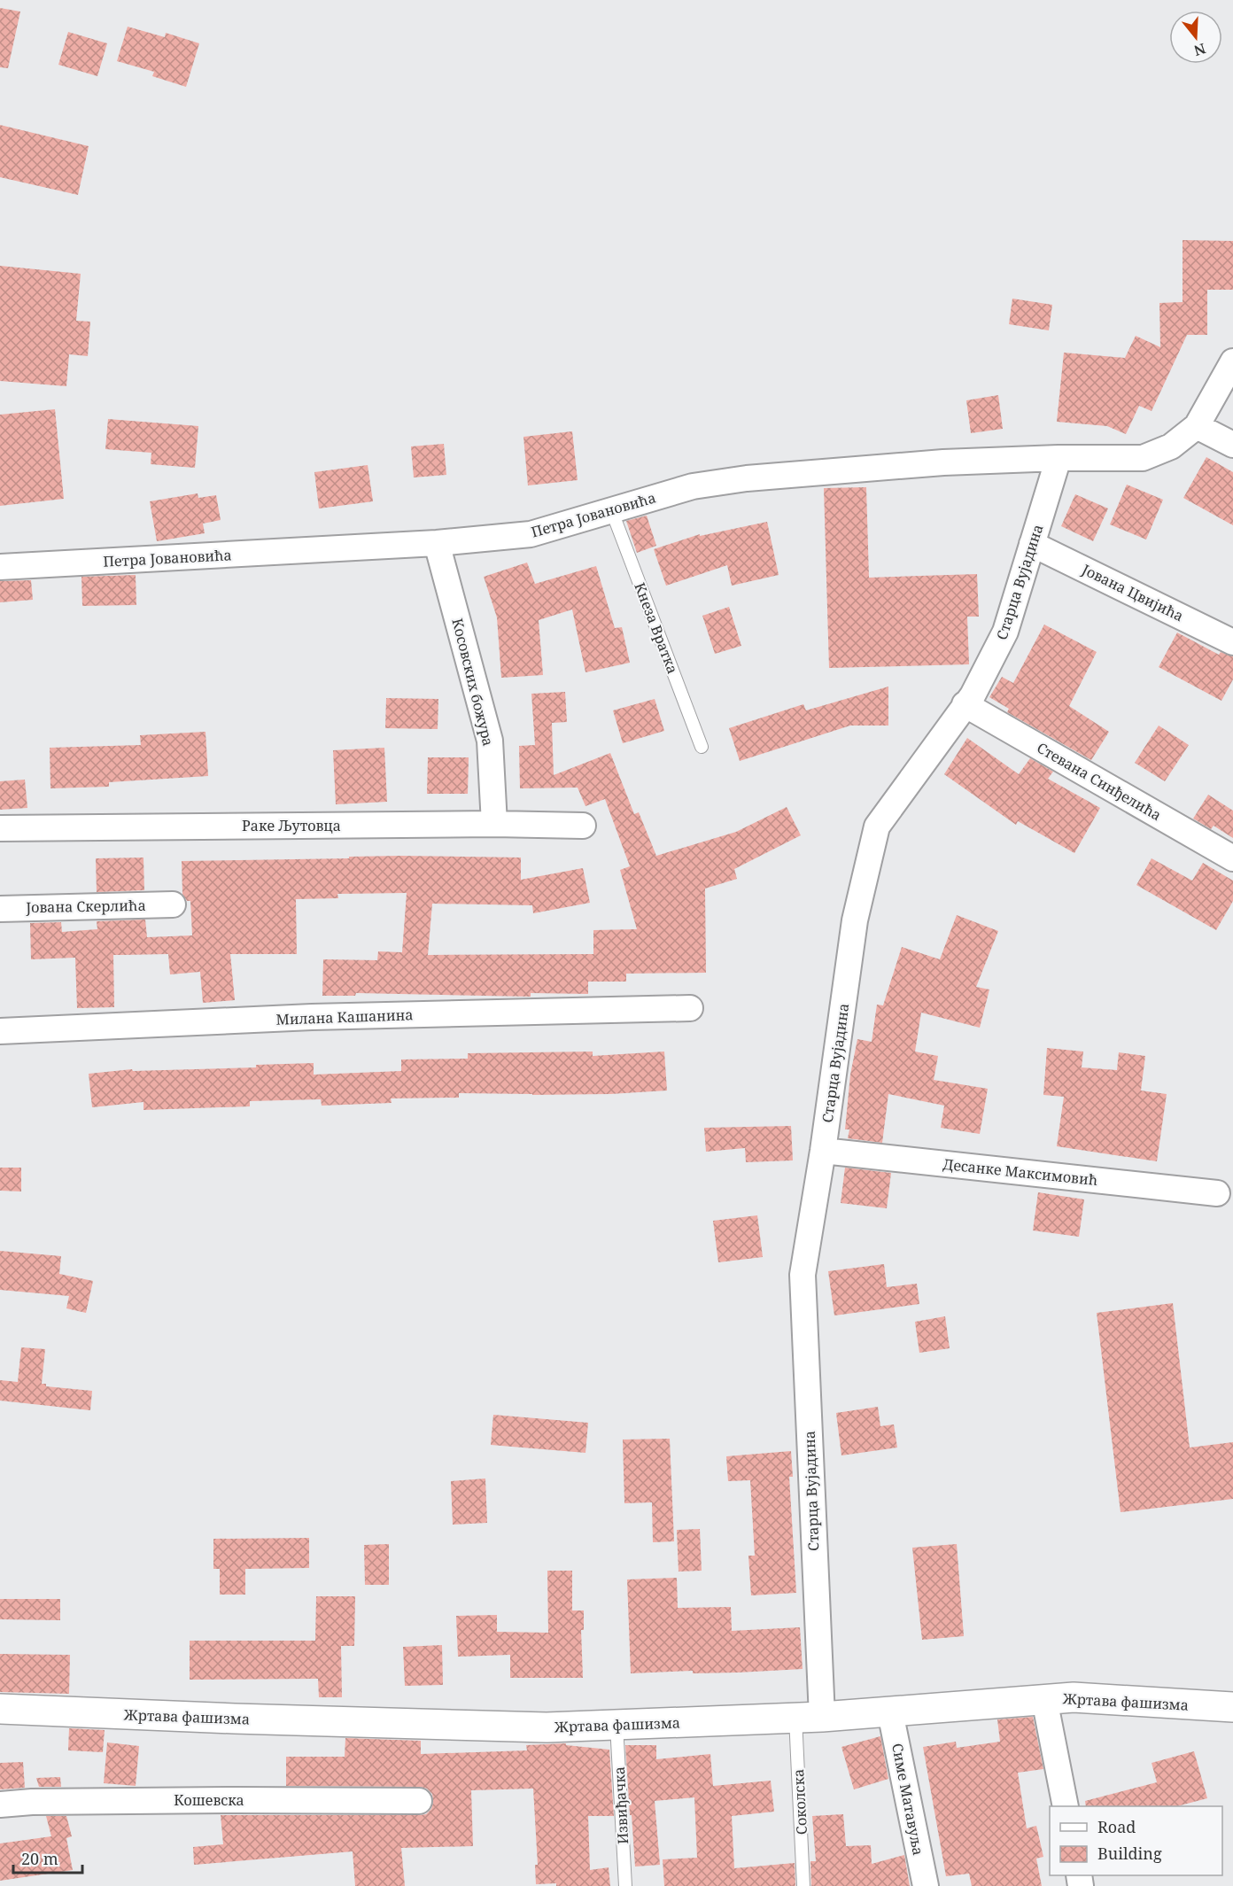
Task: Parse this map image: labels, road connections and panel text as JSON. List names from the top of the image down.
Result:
{
  "streets": {
    "street": [
      "Петра Јовановића",
      "Старца Вујадина",
      "Јована Цвијића",
      "Косовских божура",
      "Стевана Синђелића",
      "Раке Љутовца",
      "Јована Скерлића",
      "Милана Кашанина",
      "Десанке Максимовић",
      "Жртава фашизма",
      "Симе Матавуља",
      "Кошевска"
    ],
    "lane": ["Кнеза Вратка", "Соколска", "Извиђачка"]
  },
  "crossings": [
    ["Петра Јовановића", "Старца Вујадина"],
    ["Петра Јовановића", "Кнеза Вратка"],
    ["Петра Јовановића", "Косовских божура"],
    ["Старца Вујадина", "Јована Цвијића"],
    ["Старца Вујадина", "Стевана Синђелића"],
    ["Старца Вујадина", "Десанке Максимовић"],
    ["Старца Вујадина", "Жртава фашизма"],
    ["Старца Вујадина", "Соколска"],
    ["Косовских божура", "Раке Љутовца"],
    ["Жртава фашизма", "Симе Матавуља"],
    ["Жртава фашизма", "Соколска"],
    ["Жртава фашизма", "Извиђачка"]
  ],
  "legend": ["Road", "Building"],
  "scale_bar": "20 m",
  "north": "bottom"
}
